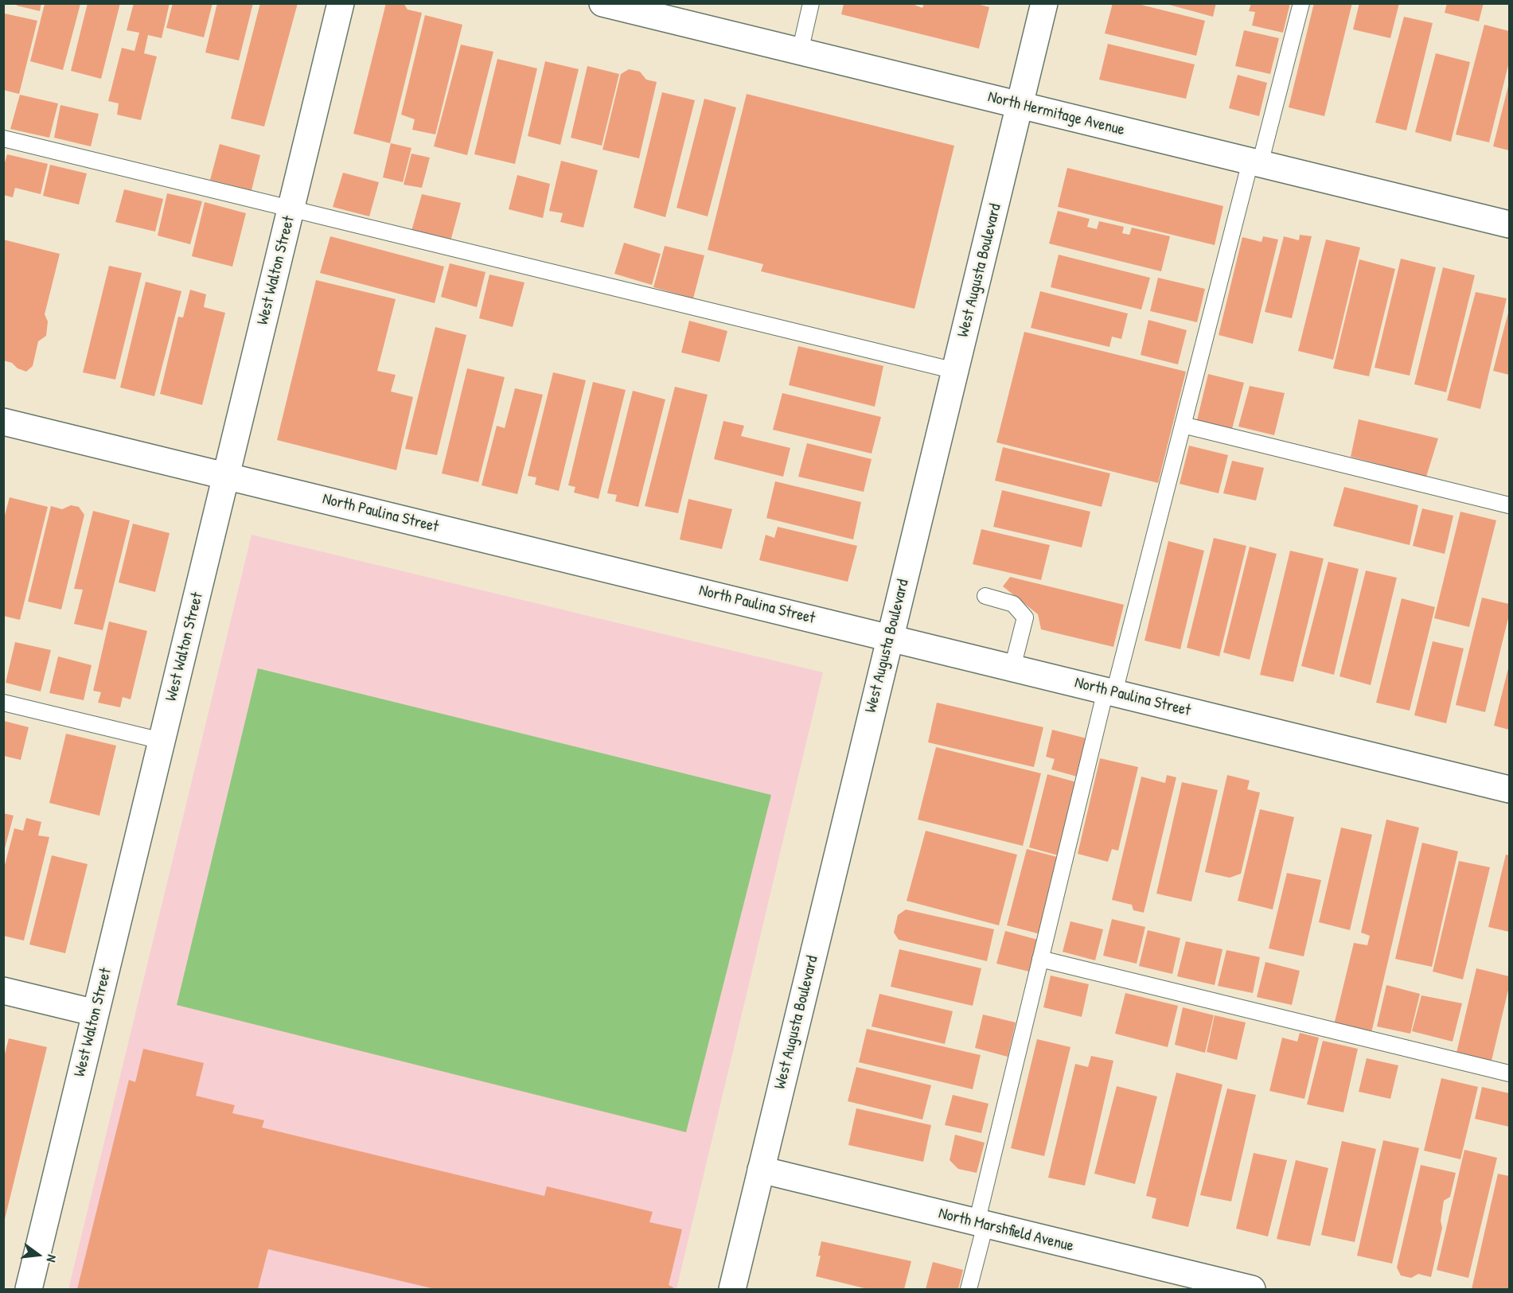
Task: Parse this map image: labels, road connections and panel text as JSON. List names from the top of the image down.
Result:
{
  "streets": {
    "street": [
      "North Hermitage Avenue",
      "West Walton Street",
      "West Augusta Boulevard",
      "North Paulina Street",
      "North Marshfield Avenue"
    ]
  },
  "crossings": [
    ["North Hermitage Avenue", "West Augusta Boulevard"],
    ["West Walton Street", "North Paulina Street"],
    ["West Augusta Boulevard", "North Paulina Street"],
    ["West Augusta Boulevard", "North Marshfield Avenue"]
  ],
  "north": "right"
}
